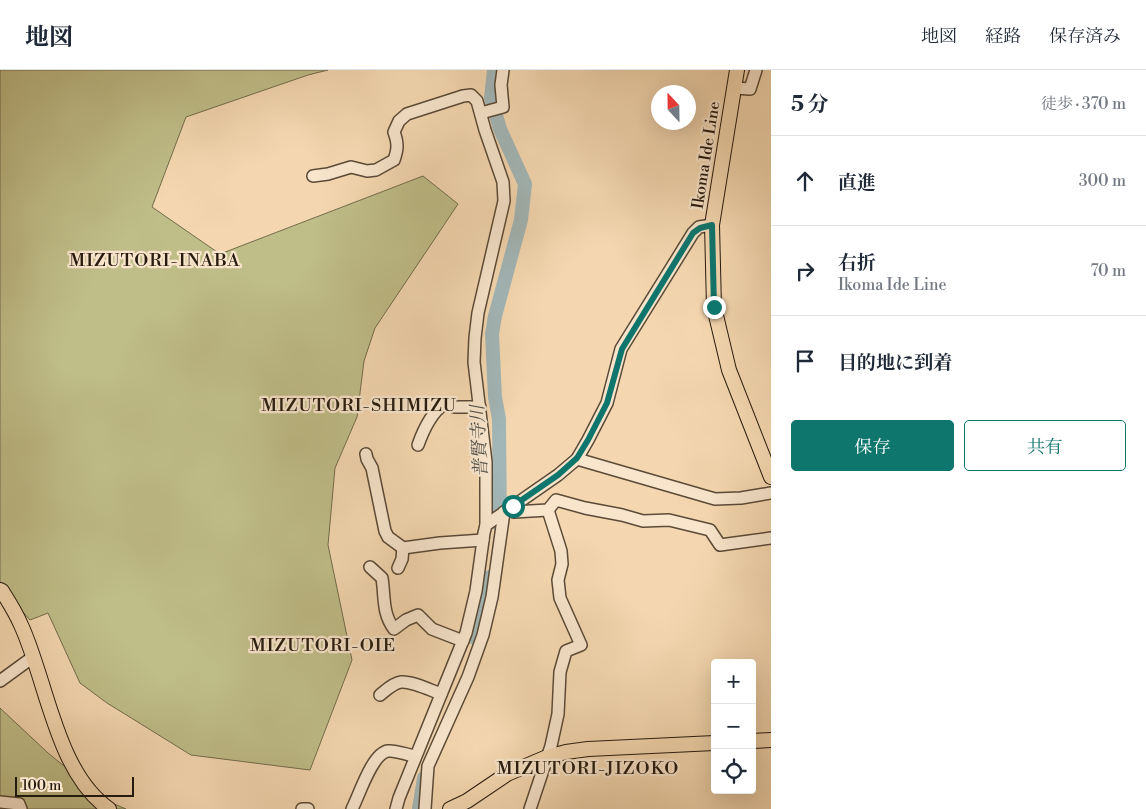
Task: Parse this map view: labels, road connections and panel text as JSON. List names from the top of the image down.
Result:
{
  "streets": {
    "main road": ["Ikoma Ide Line"]
  },
  "districts": [
    "MIZUTORI-INABA",
    "MIZUTORI-SHIMIZU",
    "MIZUTORI-OIE",
    "MIZUTORI-JIZOKO"
  ],
  "water": ["普賢寺川"],
  "scale_bar": "100 m",
  "north": "top",
  "page": {
    "header": "地図",
    "nav": ["地図", "経路", "保存済み"],
    "heading": ["5 分", "徒歩 · 370 m"],
    "list": [
      ["直進", "300 m"],
      ["右折", "Ikoma Ide Line", "70 m"],
      "目的地に到着"
    ],
    "buttons": ["保存", "共有"],
    "map_buttons": ["+", "−"],
    "scale": "100 m"
  }
}
